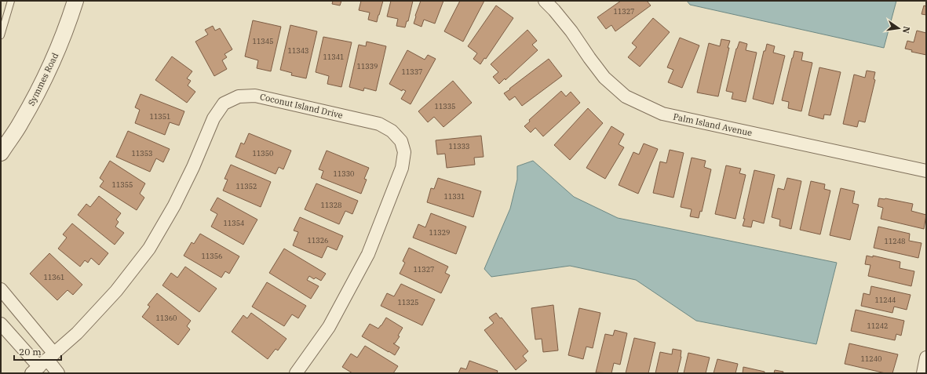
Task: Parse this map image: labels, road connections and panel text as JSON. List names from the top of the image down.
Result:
{
  "streets": {
    "street": ["Symmes Road", "Coconut Island Drive", "Palm Island Avenue"]
  },
  "house_numbers": [
    "11327",
    "11345",
    "11343",
    "11341",
    "11339",
    "11337",
    "11335",
    "11351",
    "11333",
    "11353",
    "11350",
    "11330",
    "11355",
    "11352",
    "11331",
    "11328",
    "11354",
    "11329",
    "11326",
    "11248",
    "11356",
    "11327",
    "11361",
    "11244",
    "11325",
    "11360",
    "11242",
    "11240"
  ],
  "scale_bar": "20 m",
  "north": "right"
}
